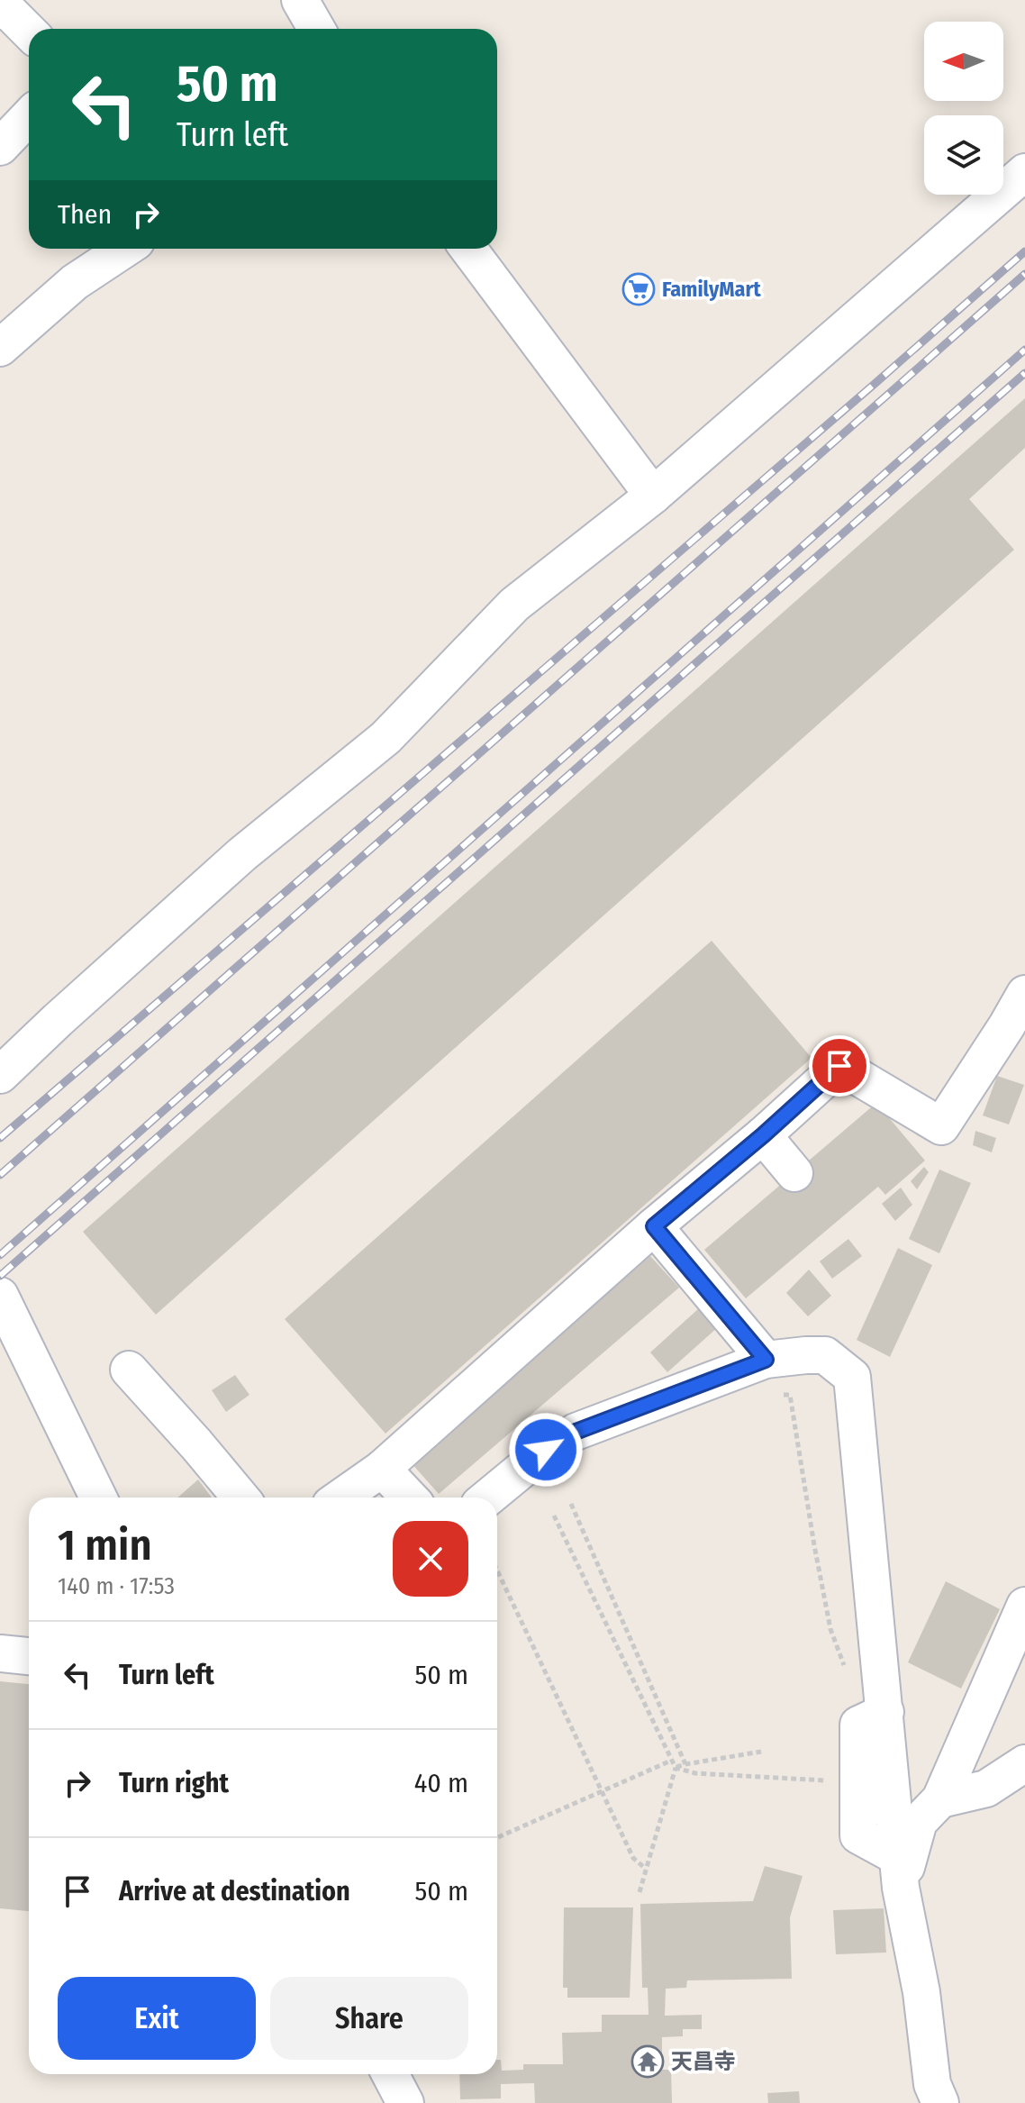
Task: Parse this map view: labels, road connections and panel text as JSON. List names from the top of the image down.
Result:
{
  "places": {
    "supermarket": ["FamilyMart"],
    "temple": ["天昌寺"]
  },
  "north": "left",
  "page": {
    "turn": ["50 m", "Turn left"],
    "then": "Then",
    "heading": ["1 min", "140 m · 17:53"],
    "list": [
      {
        "name": "Turn left",
        "value": "50 m"
      },
      {
        "name": "Turn right",
        "value": "40 m"
      },
      {
        "name": "Arrive at destination",
        "value": "50 m"
      }
    ],
    "buttons": ["Exit", "Share"]
  }
}
